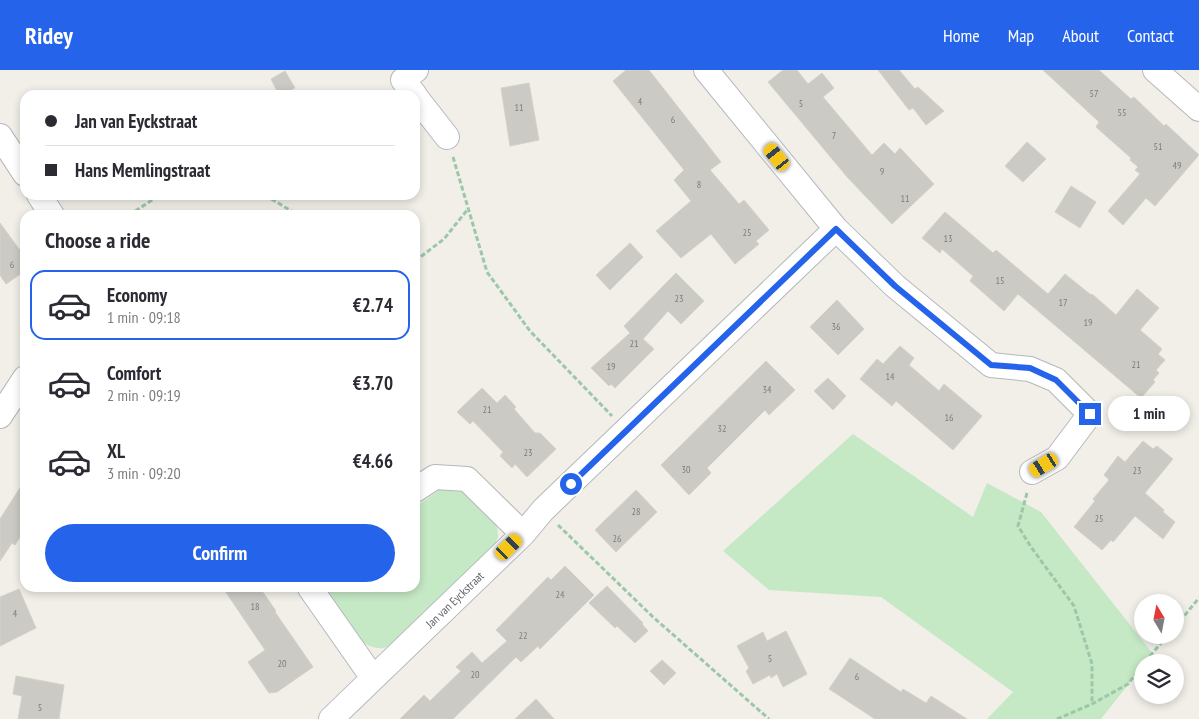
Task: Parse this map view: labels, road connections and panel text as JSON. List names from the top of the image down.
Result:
{
  "streets": {
    "street": ["Jan van Eyckstraat"]
  },
  "house_numbers": [
    "57",
    "4",
    "5",
    "11",
    "55",
    "6",
    "7",
    "51",
    "49",
    "9",
    "8",
    "11",
    "25",
    "13",
    "6",
    "15",
    "23",
    "17",
    "19",
    "36",
    "21",
    "21",
    "19",
    "14",
    "34",
    "21",
    "16",
    "32",
    "23",
    "30",
    "23",
    "28",
    "25",
    "26",
    "24",
    "18",
    "4",
    "22",
    "5",
    "20",
    "20",
    "6",
    "5"
  ],
  "north": "top",
  "page": {
    "header": "Ridey",
    "nav": [
      "Home",
      "Map",
      "About",
      "Contact"
    ],
    "banner": ["Jan van Eyckstraat", "Hans Memlingstraat"],
    "heading": "Choose a ride",
    "list": [
      {
        "name": "Economy",
        "note": "1 min · 09:18",
        "value": "€2.74"
      },
      {
        "name": "Comfort",
        "note": "2 min · 09:19",
        "value": "€3.70"
      },
      {
        "name": "XL",
        "note": "3 min · 09:20",
        "value": "€4.66"
      }
    ],
    "bubble": "1 min",
    "buttons": "Confirm"
  }
}
